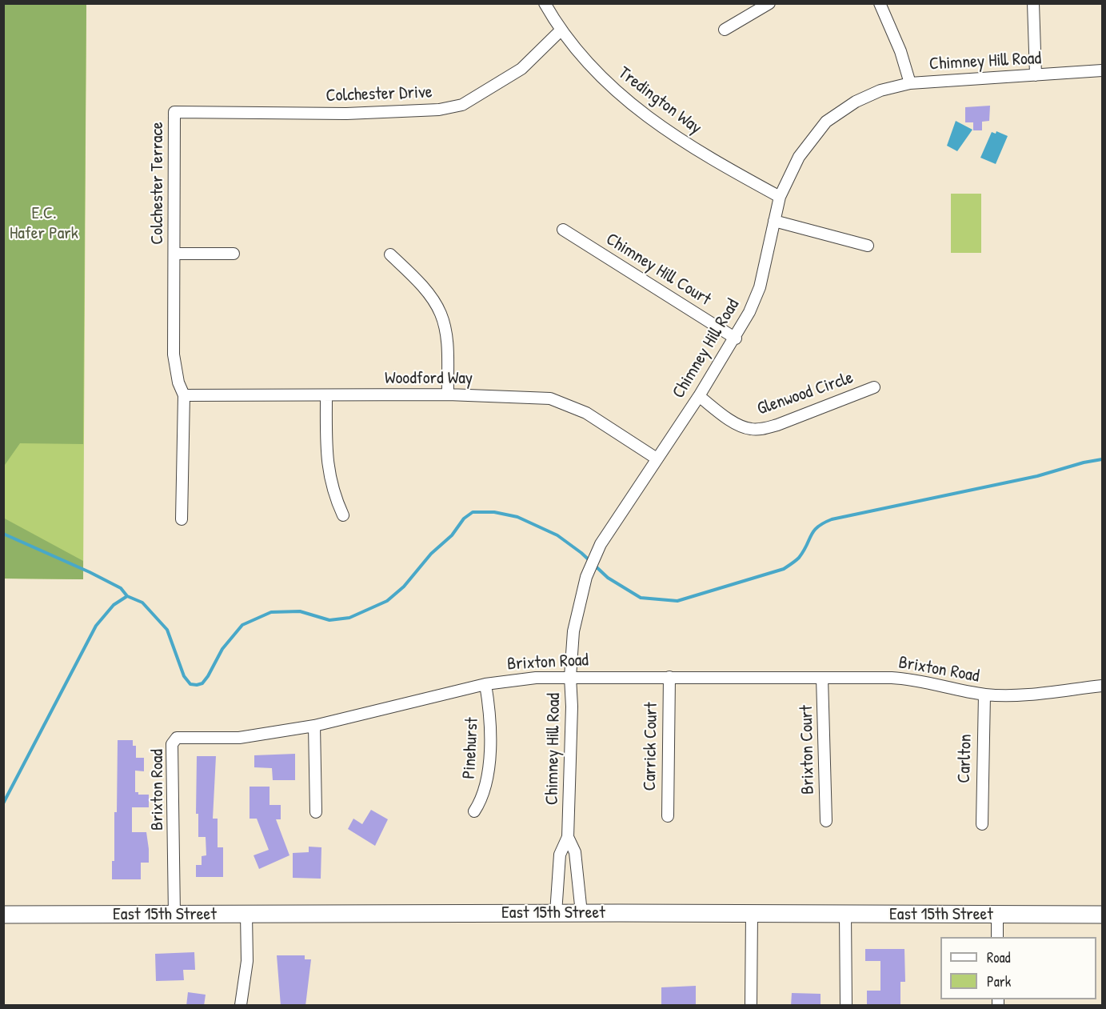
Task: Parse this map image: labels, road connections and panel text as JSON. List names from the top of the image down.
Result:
{
  "streets": {
    "main road": ["East 15th Street"],
    "street": [
      "Chimney Hill Road",
      "Colchester Drive",
      "Tredington Way",
      "Colchester Terrace",
      "Chimney Hill Court",
      "Woodford Way",
      "Glenwood Circle",
      "Brixton Road",
      "Carrick Court",
      "Pinehurst",
      "Brixton Court",
      "Carlton"
    ]
  },
  "crossings": [
    ["Chimney Hill Road", "Tredington Way"],
    ["Chimney Hill Road", "Chimney Hill Court"],
    ["Chimney Hill Road", "Woodford Way"],
    ["Chimney Hill Road", "Glenwood Circle"],
    ["Chimney Hill Road", "Brixton Road"],
    ["Colchester Drive", "Tredington Way"],
    ["Colchester Drive", "Colchester Terrace"],
    ["Colchester Terrace", "Woodford Way"],
    ["Brixton Road", "Carrick Court"],
    ["Brixton Road", "Pinehurst"],
    ["Brixton Road", "Brixton Court"],
    ["Brixton Road", "Carlton"],
    ["Brixton Road", "East 15th Street"]
  ],
  "parks": ["E.C. Hafer Park"],
  "legend": ["Road", "Park"]
}
